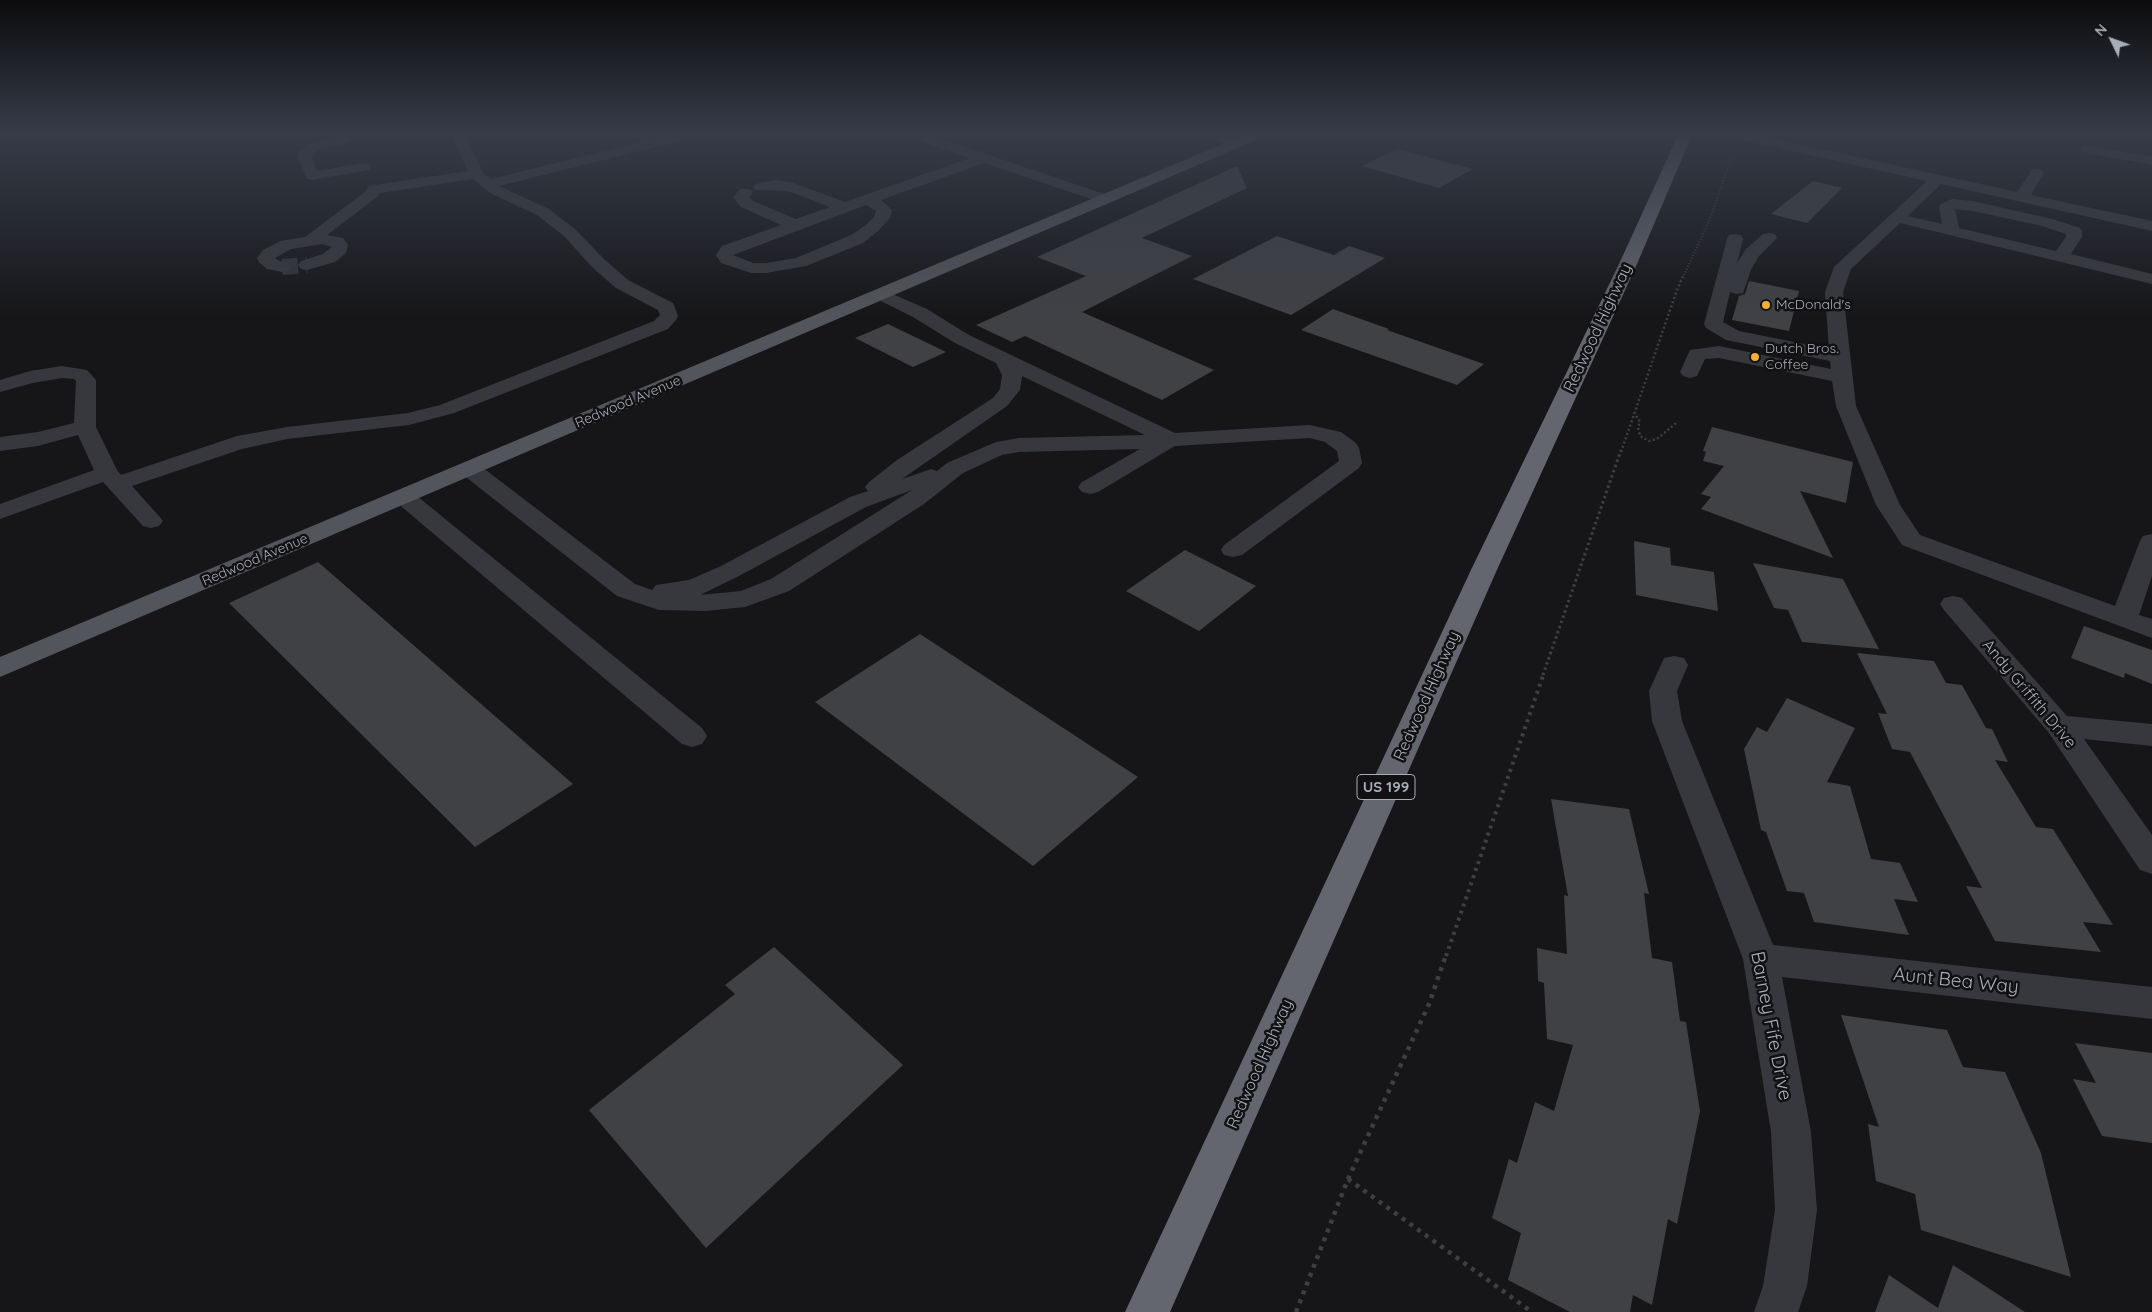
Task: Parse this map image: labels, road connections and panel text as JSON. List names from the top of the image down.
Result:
{
  "streets": {
    "highway": ["Redwood Highway", "US 199"],
    "main road": ["Redwood Avenue"],
    "street": ["Andy Griffith Drive", "Aunt Bea Way", "Barney Fife Drive"]
  },
  "crossings": [
    ["Aunt Bea Way", "Barney Fife Drive"]
  ],
  "places": ["McDonald's", "Dutch Bros. Coffee"],
  "north": "top left"
}
